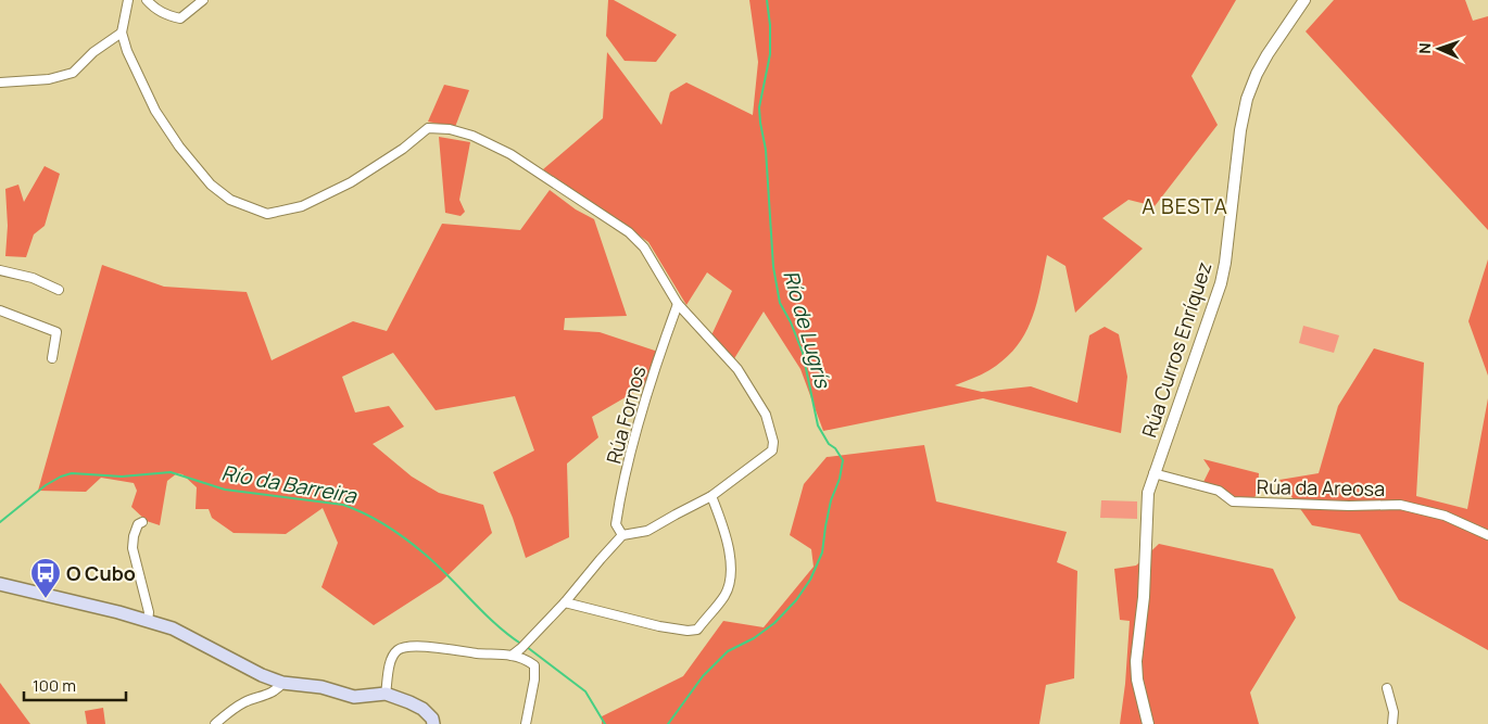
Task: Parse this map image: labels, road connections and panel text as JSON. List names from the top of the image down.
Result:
{
  "streets": {
    "street": ["Rúa Curros Enríquez", "Rúa Fornos", "Rúa da Areosa"]
  },
  "crossings": [
    ["Rúa Curros Enríquez", "Rúa da Areosa"]
  ],
  "districts": ["A BESTA"],
  "water": ["Río de Lugrís", "Río da Barreira"],
  "places": {
    "bus stop": ["O Cubo"]
  },
  "scale_bar": "100 m",
  "north": "left"
}
